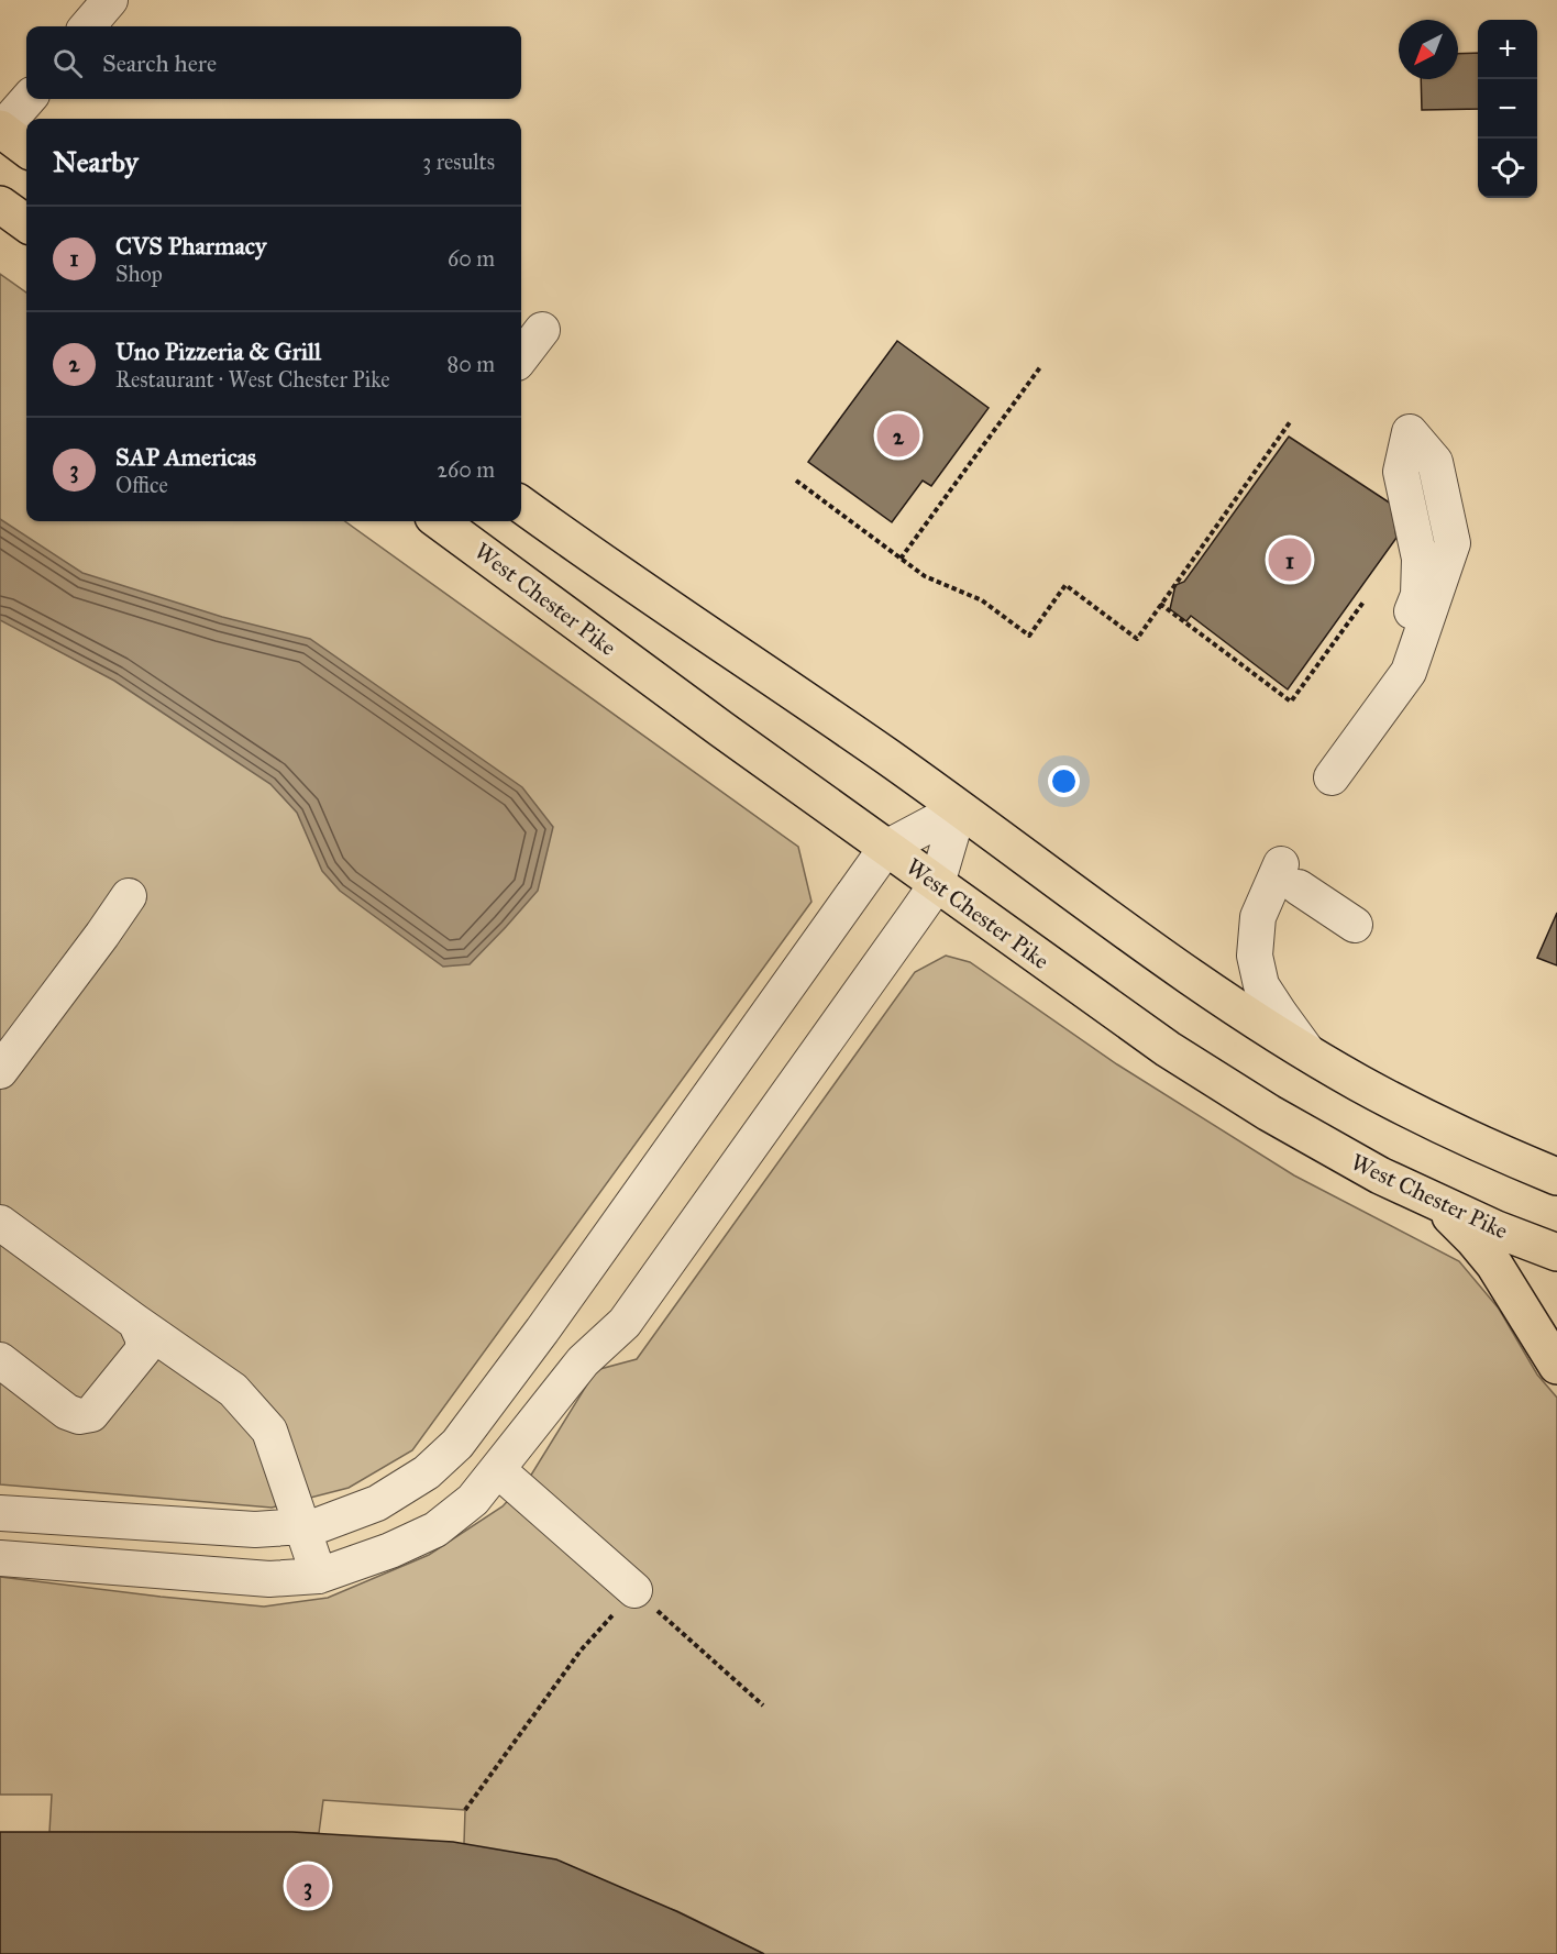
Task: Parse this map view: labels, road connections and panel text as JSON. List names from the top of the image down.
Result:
{
  "streets": {
    "highway": ["West Chester Pike"]
  },
  "north": "bottom left",
  "page": {
    "map_buttons": ["+", "−"],
    "search": "Search here",
    "heading": ["Nearby", "3 results"],
    "list": [
      {
        "mark": "1",
        "name": "CVS Pharmacy",
        "note": "Shop",
        "value": "60 m"
      },
      {
        "mark": "2",
        "name": "Uno Pizzeria & Grill",
        "note": "Restaurant · West Chester Pike",
        "value": "80 m"
      },
      {
        "mark": "3",
        "name": "SAP Americas",
        "note": "Office",
        "value": "260 m"
      }
    ],
    "pins": ["2", "1", "3"]
  }
}
